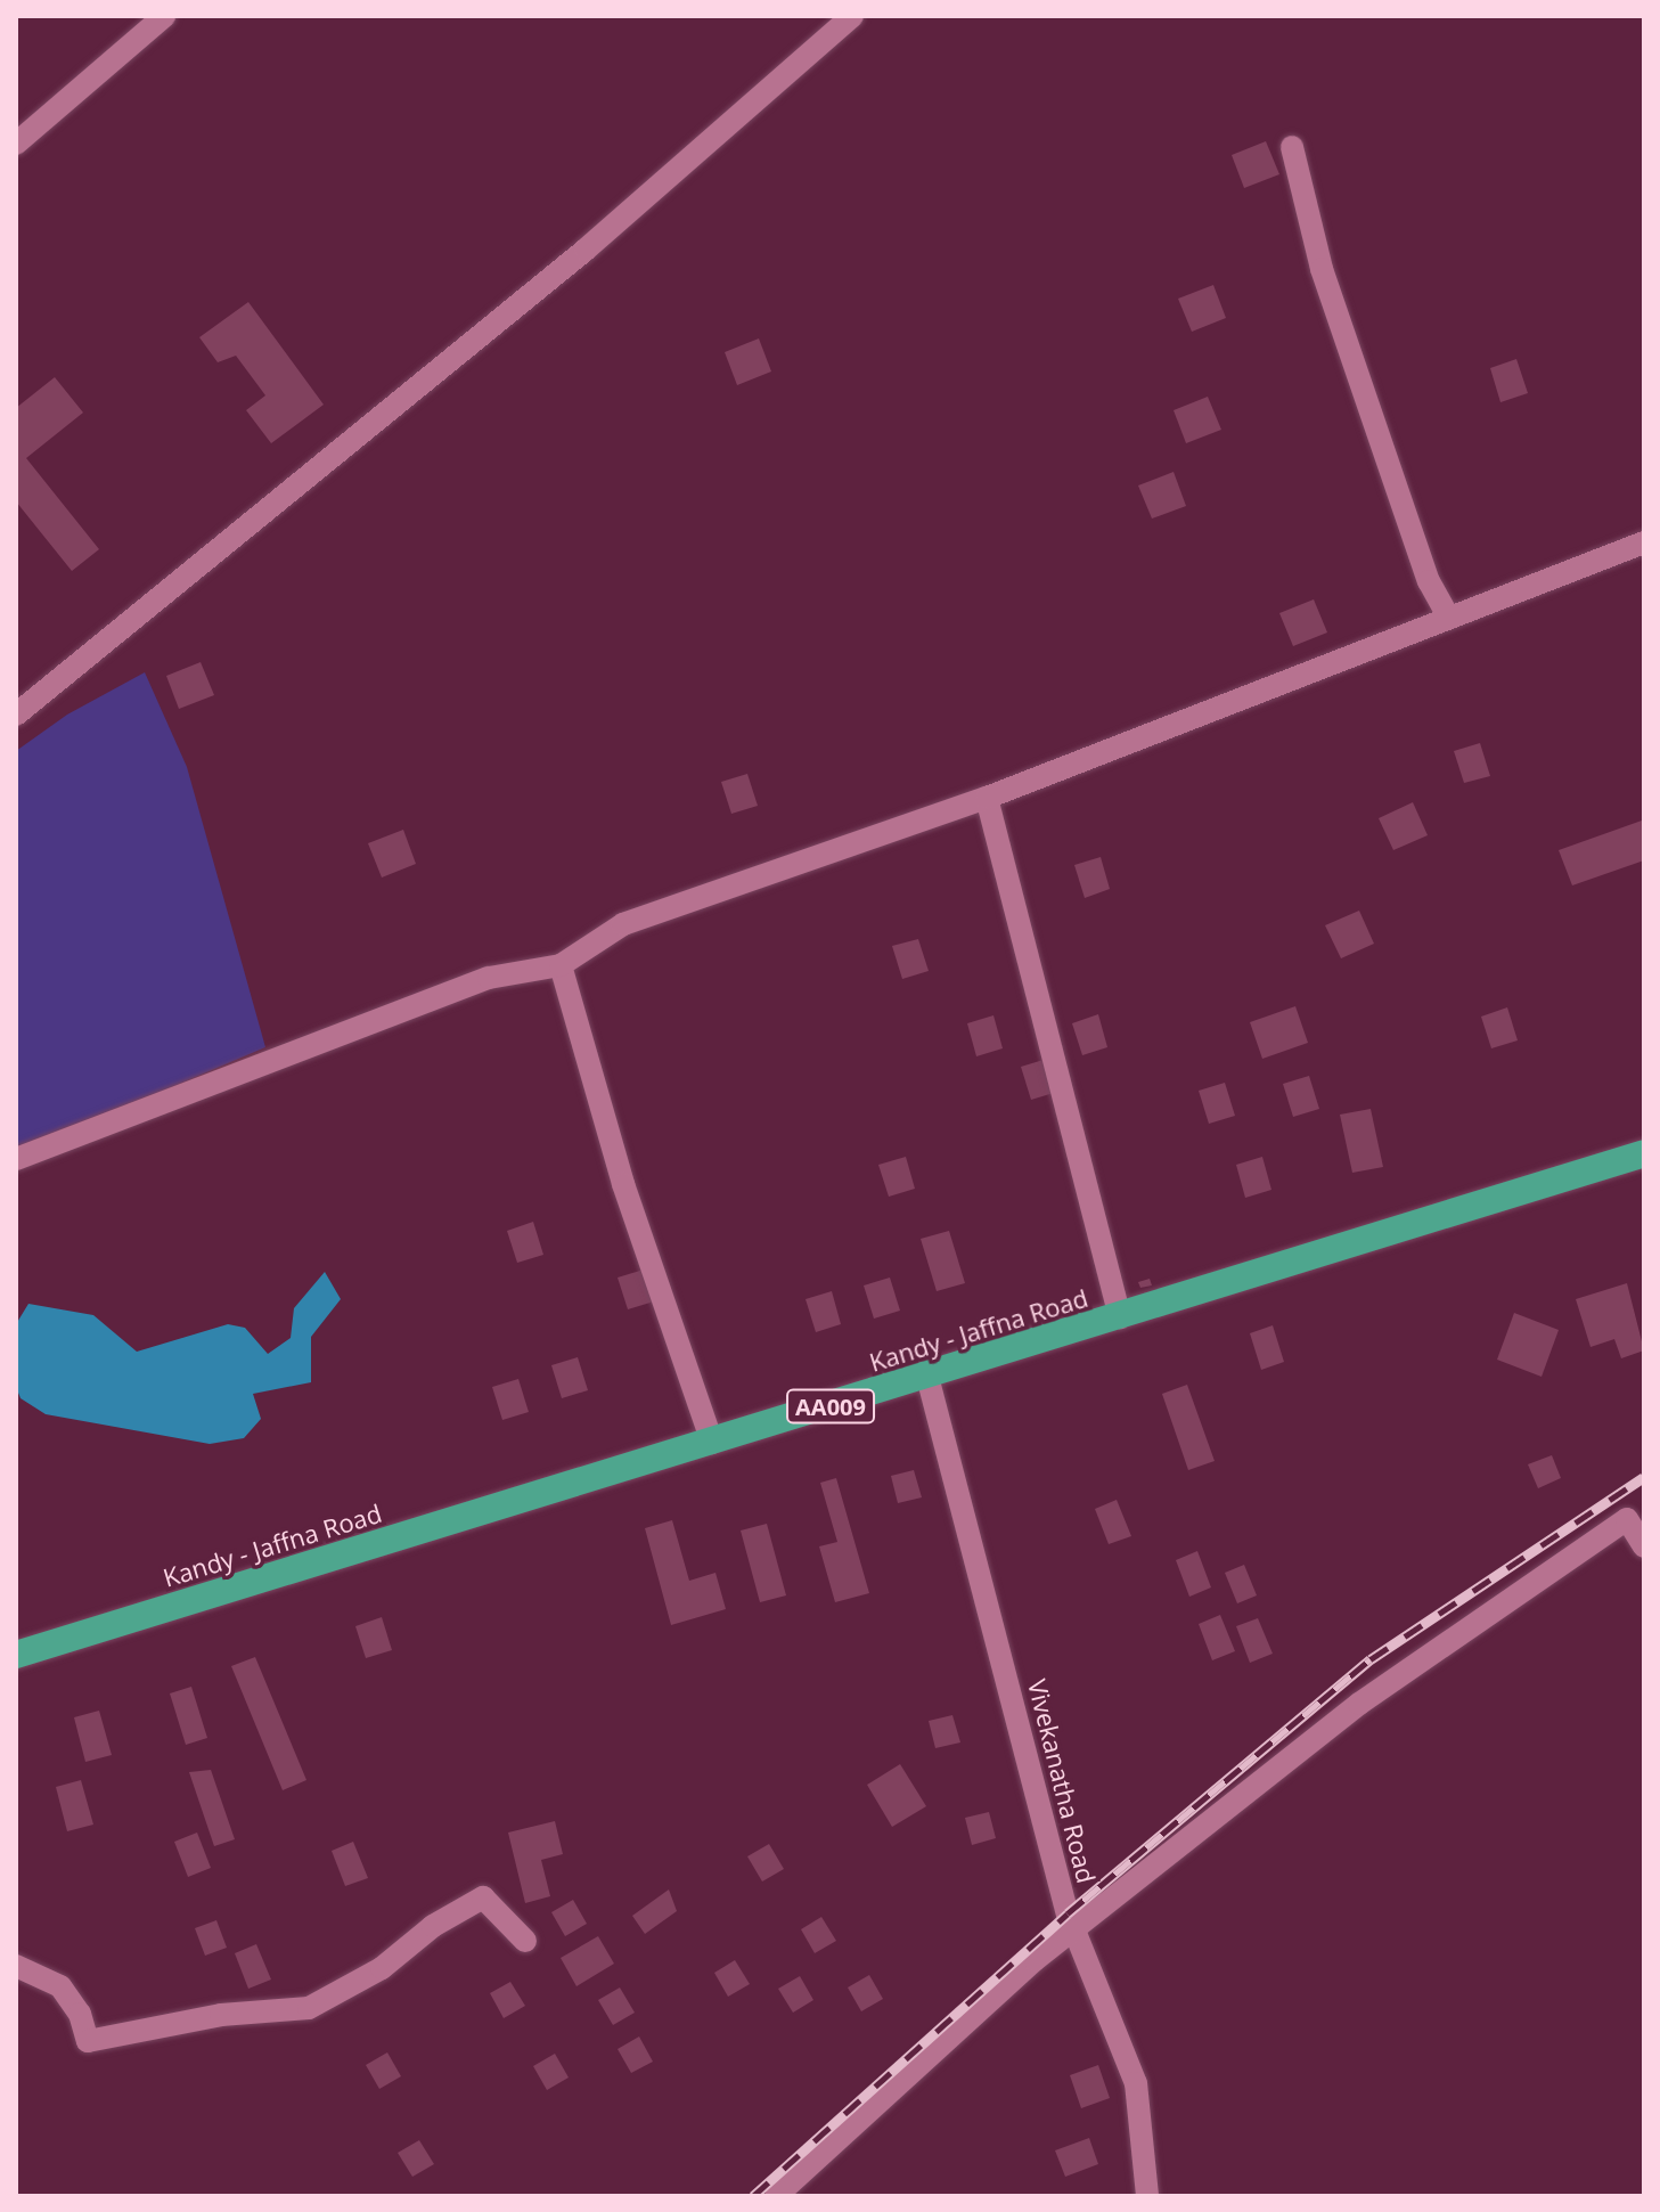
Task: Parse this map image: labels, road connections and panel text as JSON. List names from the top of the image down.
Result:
{
  "streets": {
    "highway": ["Kandy - Jaffna Road", "AA009"],
    "street": ["Vivekanatha Road"]
  },
  "crossings": [
    ["Kandy - Jaffna Road", "Vivekanatha Road"]
  ]
}
